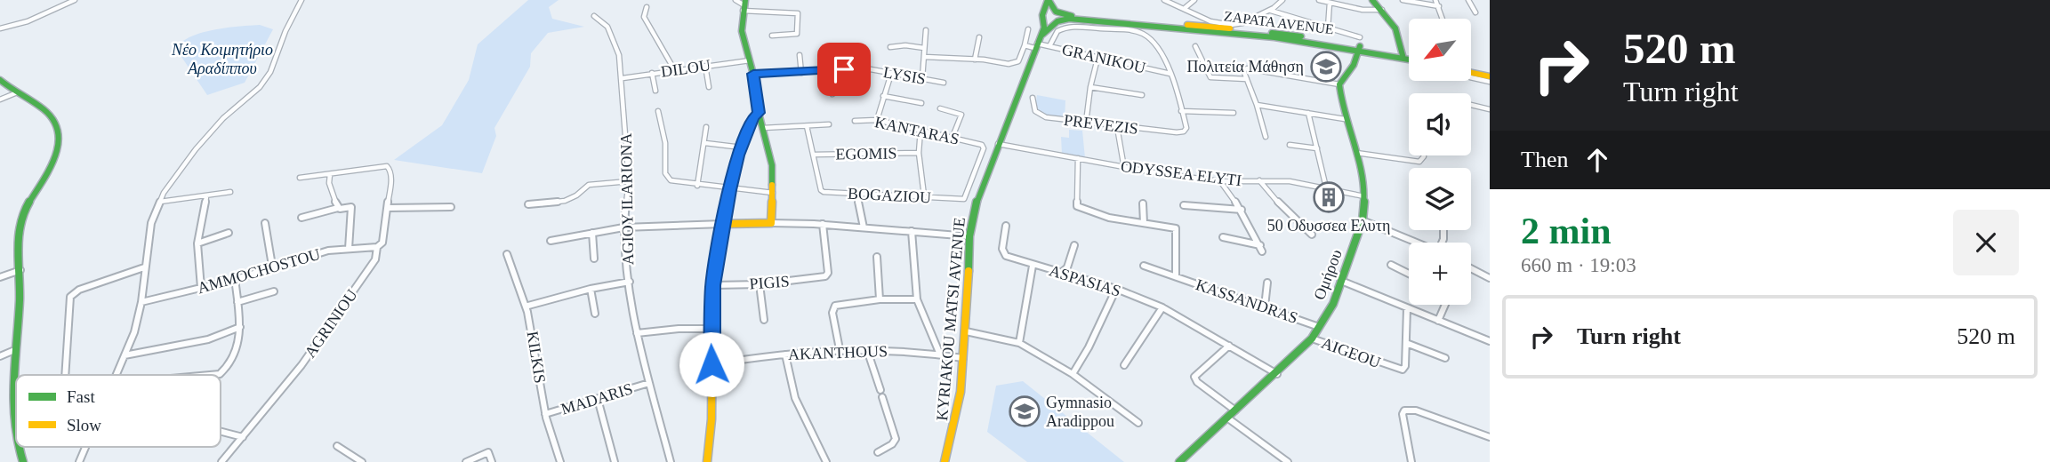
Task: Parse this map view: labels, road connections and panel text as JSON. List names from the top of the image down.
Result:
{
  "streets": {
    "street": [
      "ZAPATA AVENUE",
      "GRANIKOU",
      "DILOU",
      "LYSIS",
      "PREVEZIS",
      "KANTARAS",
      "EGOMIS",
      "ODYSSEA ELYTI",
      "BOGAZIOU",
      "AGIOY ILARIONA",
      "AMMOCHOSTOU",
      "Ομήρου",
      "ASPASIAS",
      "PIGIS",
      "KASSANDRAS",
      "KYRIAKOU MATSI AVENUE",
      "AGRINIOU",
      "AKANTHOUS",
      "AIGEOU",
      "KILKIS",
      "MADARIS"
    ]
  },
  "crossings": [
    ["ZAPATA AVENUE", "KYRIAKOU MATSI AVENUE"],
    ["GRANIKOU", "KYRIAKOU MATSI AVENUE"],
    ["DILOU", "AGIOY ILARIONA"],
    ["KANTARAS", "BOGAZIOU"],
    ["EGOMIS", "BOGAZIOU"],
    ["ODYSSEA ELYTI", "Ομήρου"],
    ["ODYSSEA ELYTI", "KYRIAKOU MATSI AVENUE"],
    ["AGIOY ILARIONA", "MADARIS"],
    ["AMMOCHOSTOU", "AGRINIOU"],
    ["Ομήρου", "ASPASIAS"],
    ["Ομήρου", "KASSANDRAS"],
    ["Ομήρου", "AIGEOU"],
    ["KYRIAKOU MATSI AVENUE", "AKANTHOUS"],
    ["KILKIS", "MADARIS"]
  ],
  "parks": ["Νέο Κοιμητήριο Αραδίππου"],
  "places": {
    "school or university": ["Πολιτεία Μάθηση", "Gymnasio Aradippou"],
    "building": ["50 Οδυσσεα Ελυτη"]
  },
  "legend": ["Fast", "Slow"],
  "north": "bottom left",
  "page": {
    "turn": ["520 m", "Turn right"],
    "map_buttons": "+",
    "then": "Then",
    "heading": ["2 min", "660 m · 19:03"],
    "list": [
      {
        "name": "Turn right",
        "value": "520 m"
      }
    ]
  }
}
